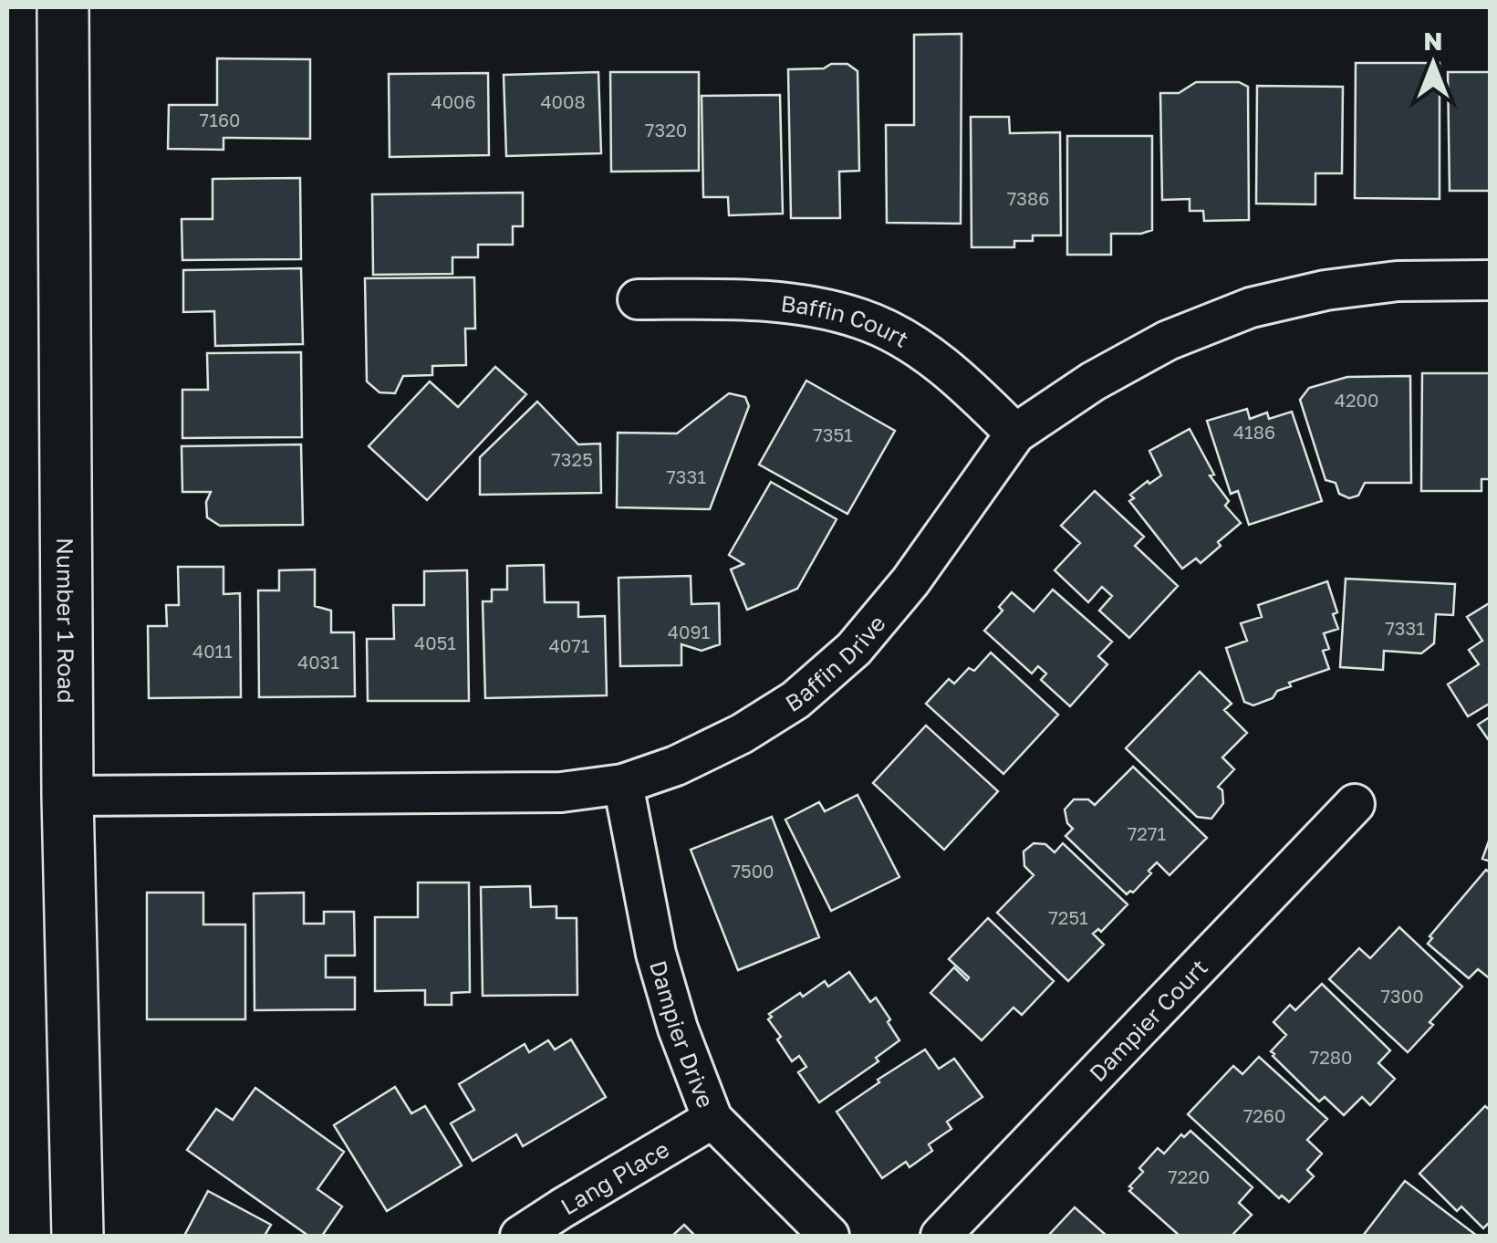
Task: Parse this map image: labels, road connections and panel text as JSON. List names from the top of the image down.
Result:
{
  "streets": {
    "main road": ["Number 1 Road"],
    "street": [
      "Baffin Court",
      "Baffin Drive",
      "Dampier Court",
      "Dampier Drive",
      "Lang Place"
    ]
  },
  "crossings": [
    ["Baffin Court", "Baffin Drive"],
    ["Number 1 Road", "Baffin Drive"],
    ["Baffin Drive", "Dampier Drive"],
    ["Dampier Drive", "Lang Place"]
  ],
  "house_numbers": [
    "4006",
    "4008",
    "7160",
    "7320",
    "7386",
    "4200",
    "4186",
    "7351",
    "7325",
    "7331",
    "7331",
    "4091",
    "4051",
    "4071",
    "4011",
    "4031",
    "7271",
    "7500",
    "7251",
    "7300",
    "7280",
    "7260",
    "7220"
  ],
  "north": "top"
}
